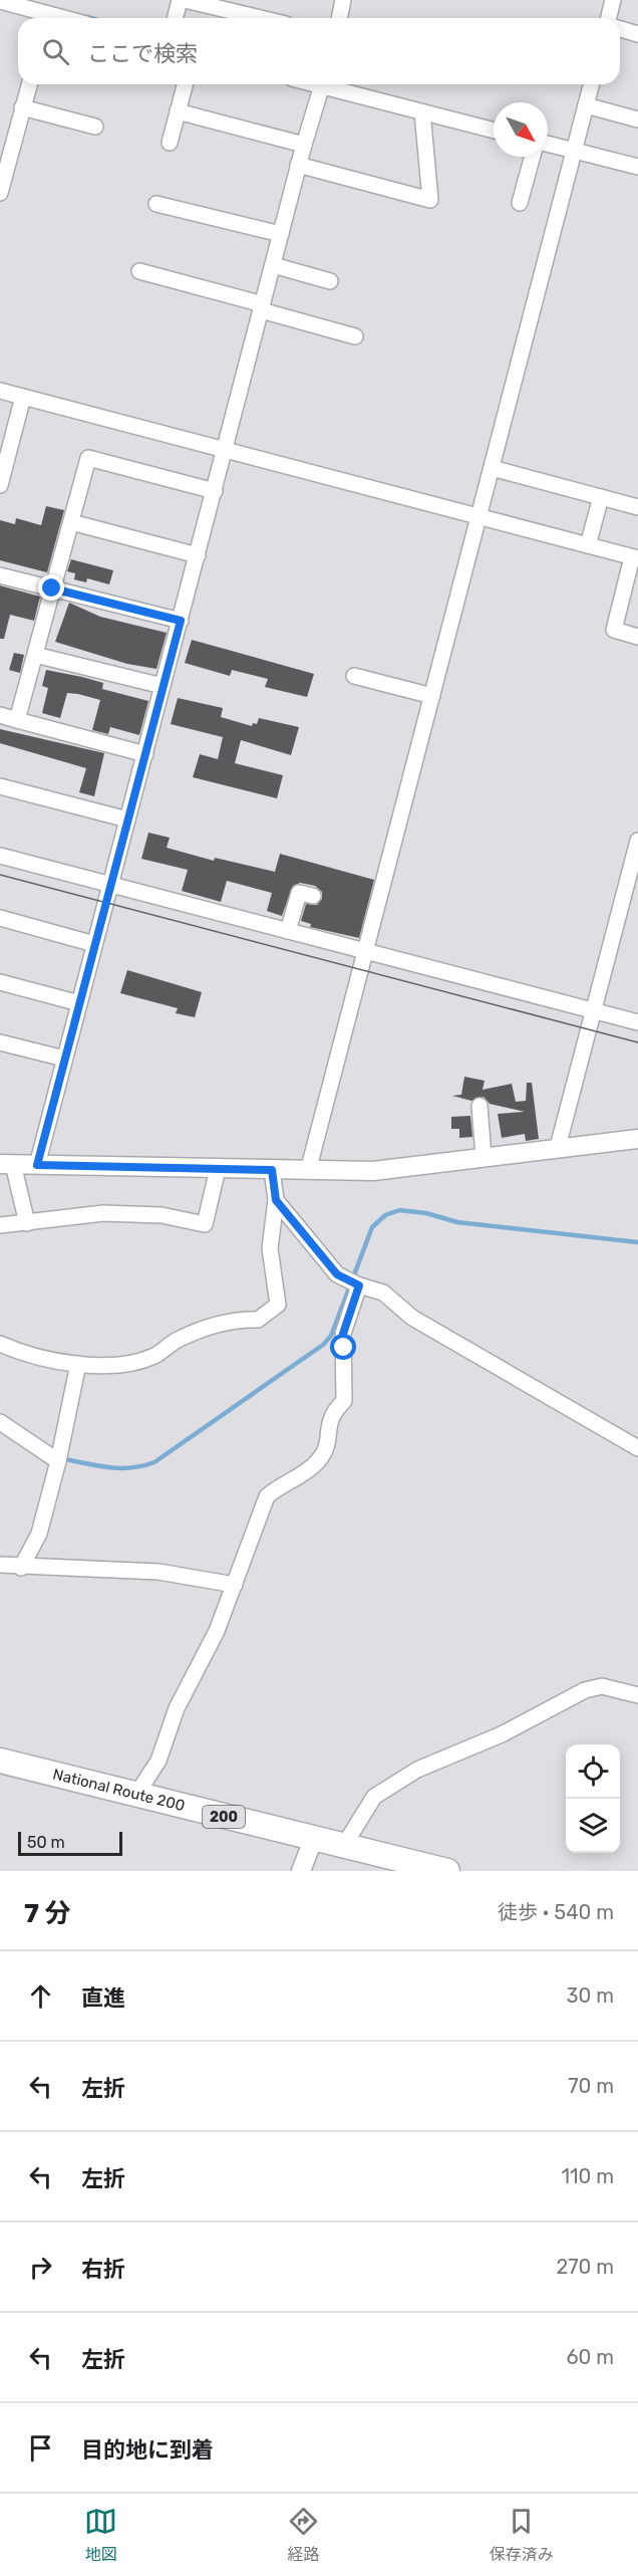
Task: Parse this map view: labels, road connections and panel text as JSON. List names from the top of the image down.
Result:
{
  "streets": {
    "highway": ["National Route 200", "200"]
  },
  "scale_bar": "50 m",
  "north": "bottom right",
  "page": {
    "search": "ここで検索",
    "scale": "50 m",
    "heading": ["7 分", "徒歩 · 540 m"],
    "list": [
      ["直進", "30 m"],
      ["左折", "70 m"],
      ["左折", "110 m"],
      ["右折", "270 m"],
      ["左折", "60 m"],
      "目的地に到着"
    ],
    "nav": ["地図", "経路", "保存済み"]
  }
}
